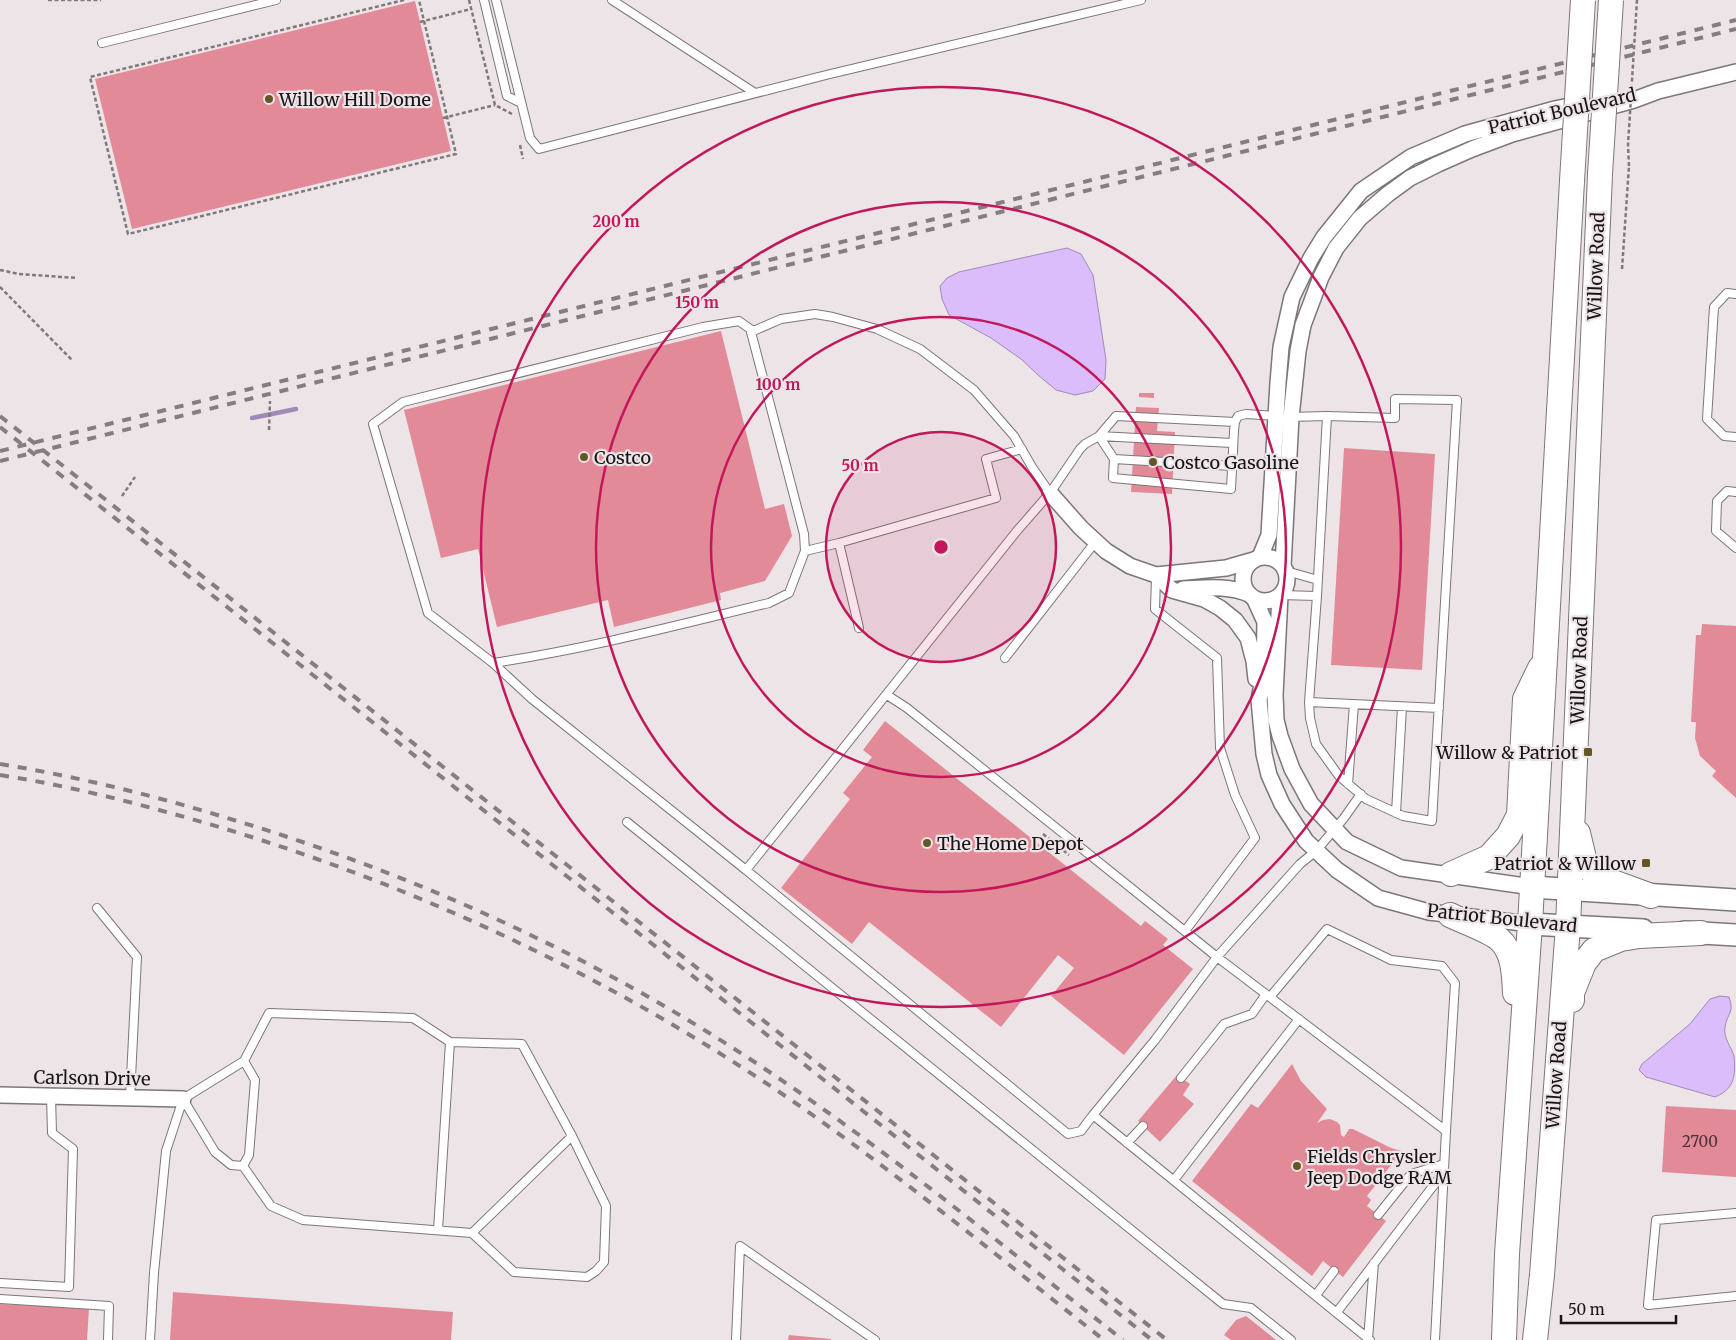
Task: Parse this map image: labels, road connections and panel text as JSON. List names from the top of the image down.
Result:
{
  "streets": {
    "main road": ["Patriot Boulevard", "Willow Road"],
    "street": ["Carlson Drive"]
  },
  "crossings": [
    ["Patriot Boulevard", "Willow Road"]
  ],
  "places": {
    "other": [
      "Willow Hill Dome",
      "Costco",
      "Costco Gasoline",
      "The Home Depot",
      "Fields Chrysler Jeep Dodge RAM"
    ],
    "transit": ["Willow & Patriot", "Patriot & Willow"]
  },
  "house_numbers": ["2700"],
  "scale_bar": "50 m",
  "rings": [
    "200 m",
    "150 m",
    "100 m",
    "50 m"
  ]
}
